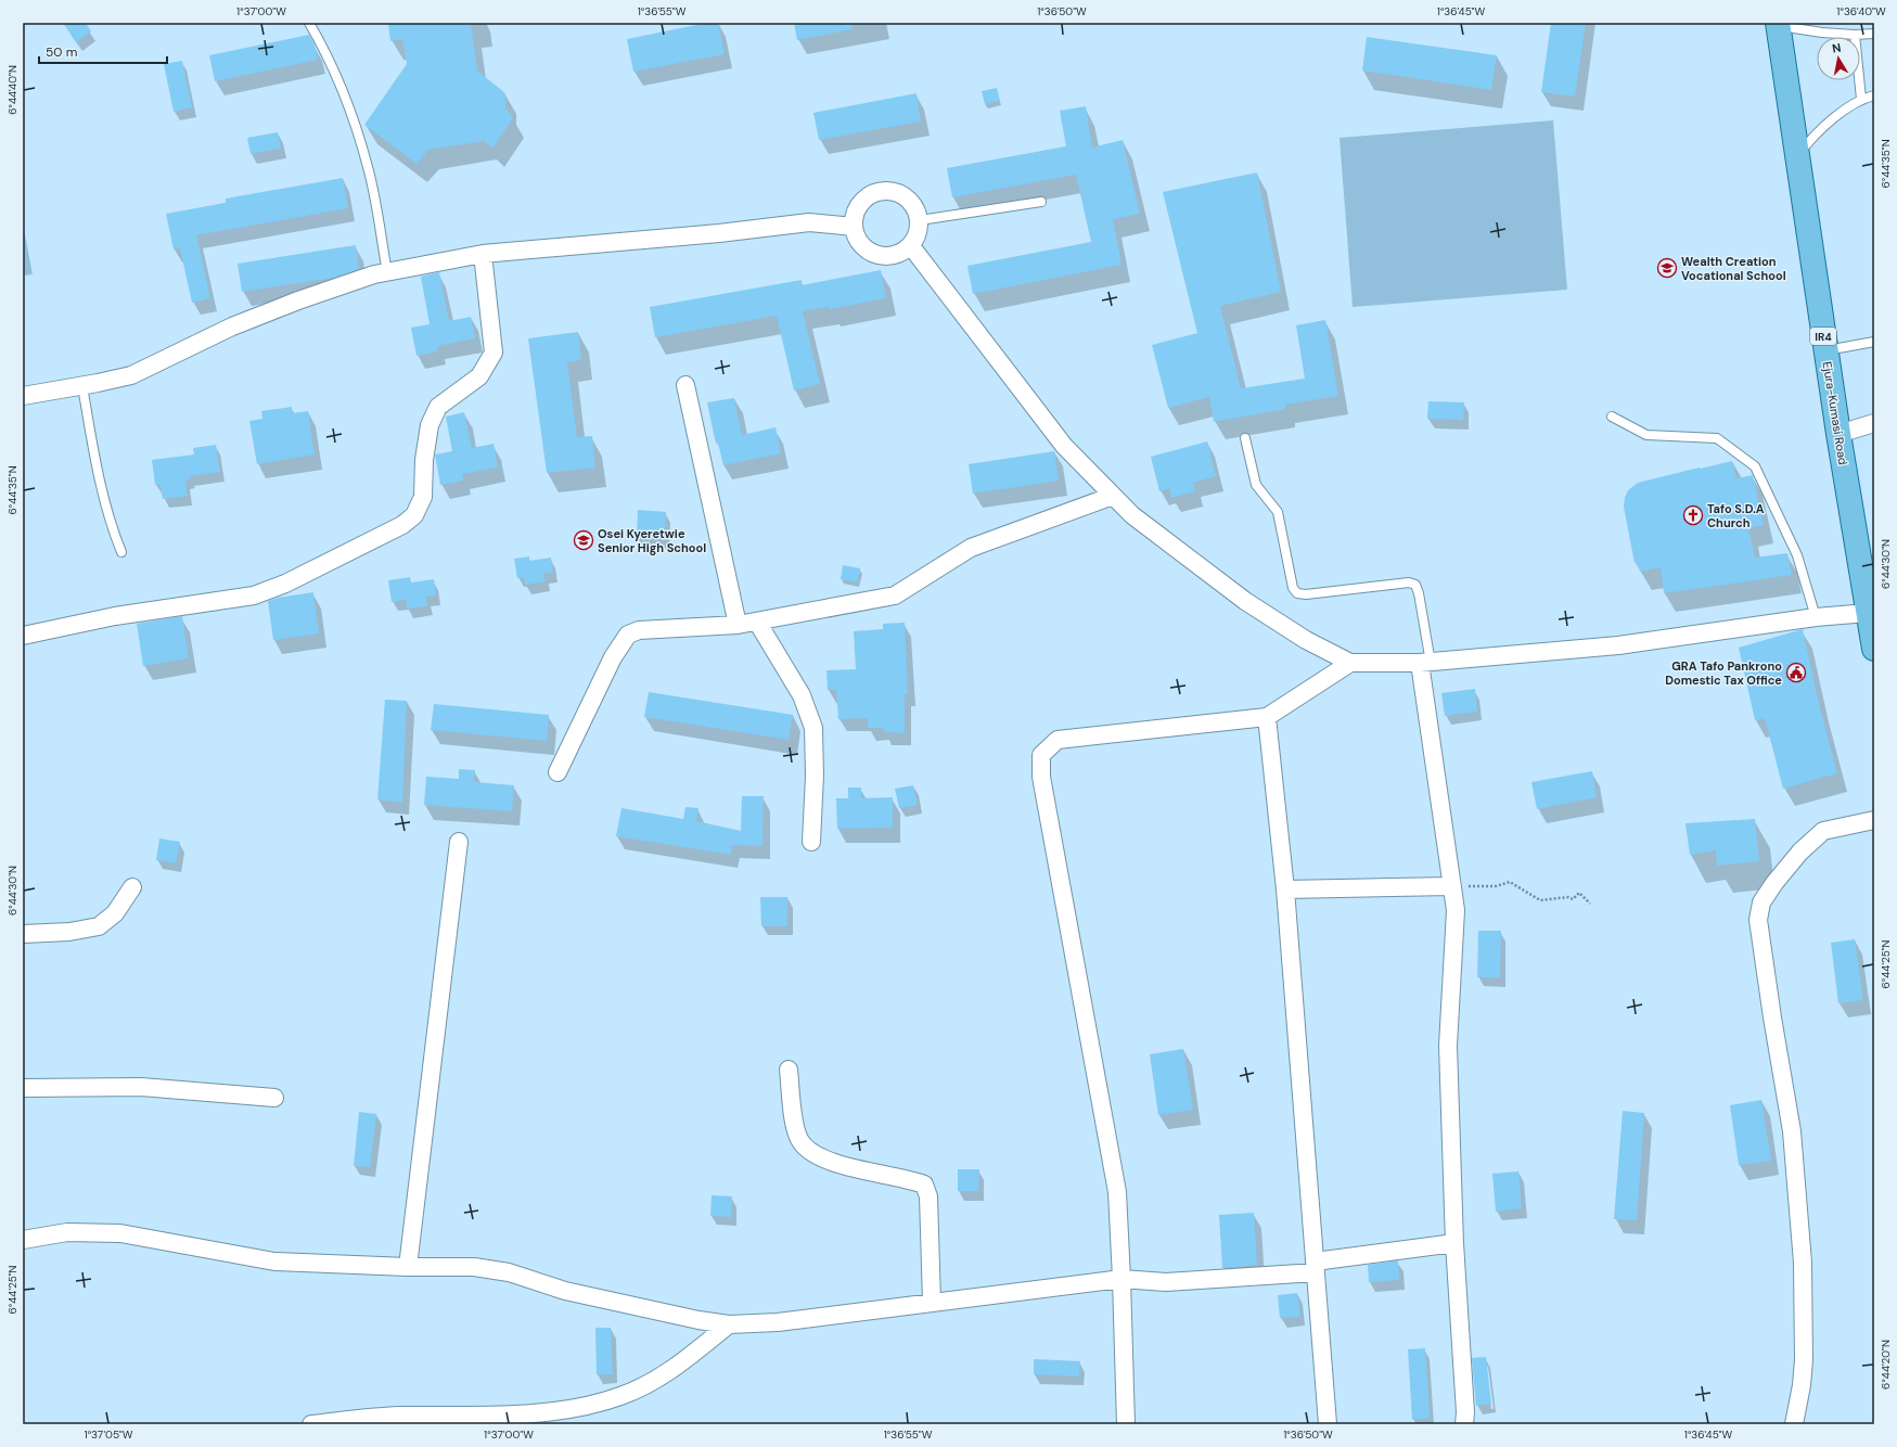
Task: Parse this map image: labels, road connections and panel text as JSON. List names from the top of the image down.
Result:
{
  "streets": {
    "main road": ["IR4", "Ejura-Kumasi Road"]
  },
  "places": {
    "school or university": ["Wealth Creation Vocational School", "Osei Kyeretwie Senior High School"],
    "church": ["Tafo S.D.A Church"],
    "public building": ["GRA Tafo Pankrono Domestic Tax Office"]
  },
  "scale_bar": "50 m",
  "north": "top",
  "coordinates": [
    "1°37'00\"W",
    "1°36'55\"W",
    "1°36'50\"W",
    "1°36'45\"W",
    "1°36'40\"W",
    "6°44'40\"N",
    "6°44'35\"N",
    "6°44'30\"N",
    "6°44'25\"N",
    "6°44'20\"N",
    "1°37'05\"W"
  ]
}
